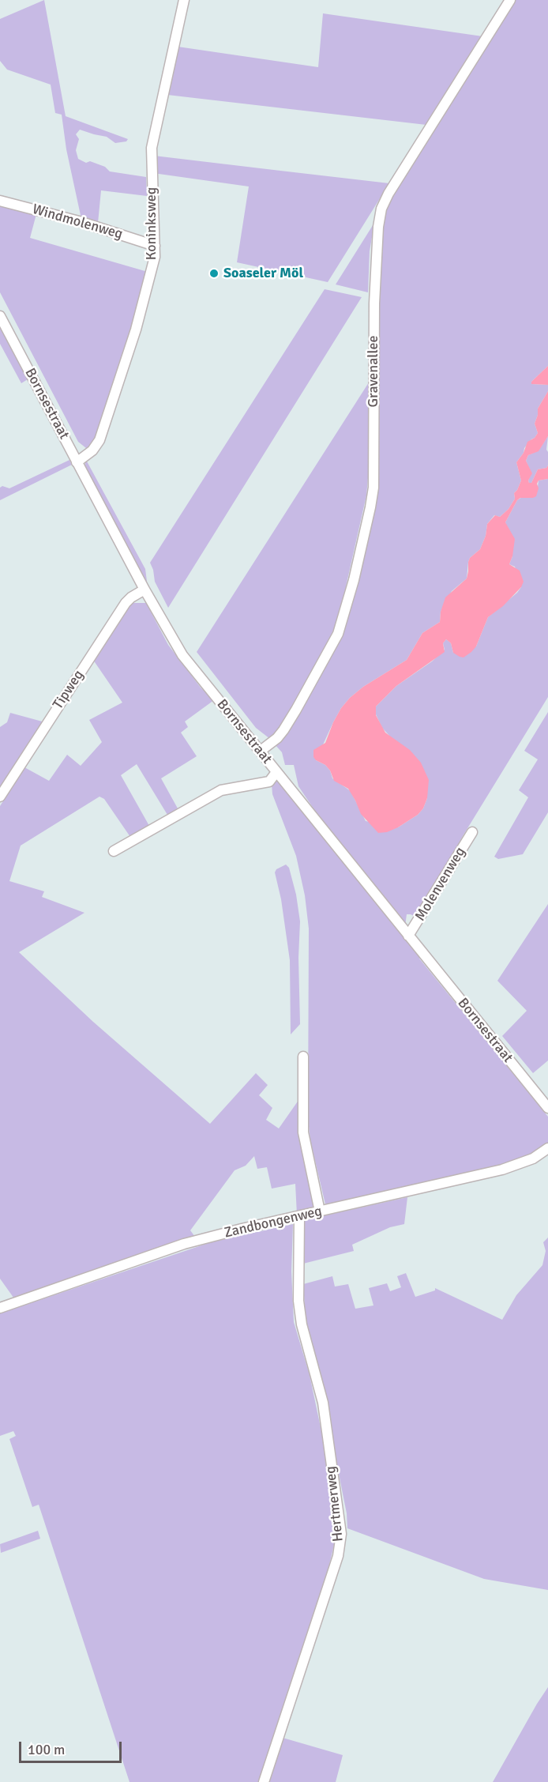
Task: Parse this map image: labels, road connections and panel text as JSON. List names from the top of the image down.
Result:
{
  "streets": {
    "street": [
      "Windmolenweg",
      "Koninksweg",
      "Gravenallee",
      "Bornsestraat",
      "Tipweg",
      "Molenvenweg",
      "Zandbongenweg",
      "Hertmerweg"
    ]
  },
  "crossings": [
    ["Windmolenweg", "Koninksweg"],
    ["Koninksweg", "Bornsestraat"],
    ["Gravenallee", "Bornsestraat"],
    ["Bornsestraat", "Tipweg"],
    ["Bornsestraat", "Molenvenweg"],
    ["Zandbongenweg", "Hertmerweg"]
  ],
  "places": ["Soaseler Möl"],
  "scale_bar": "100 m"
}
